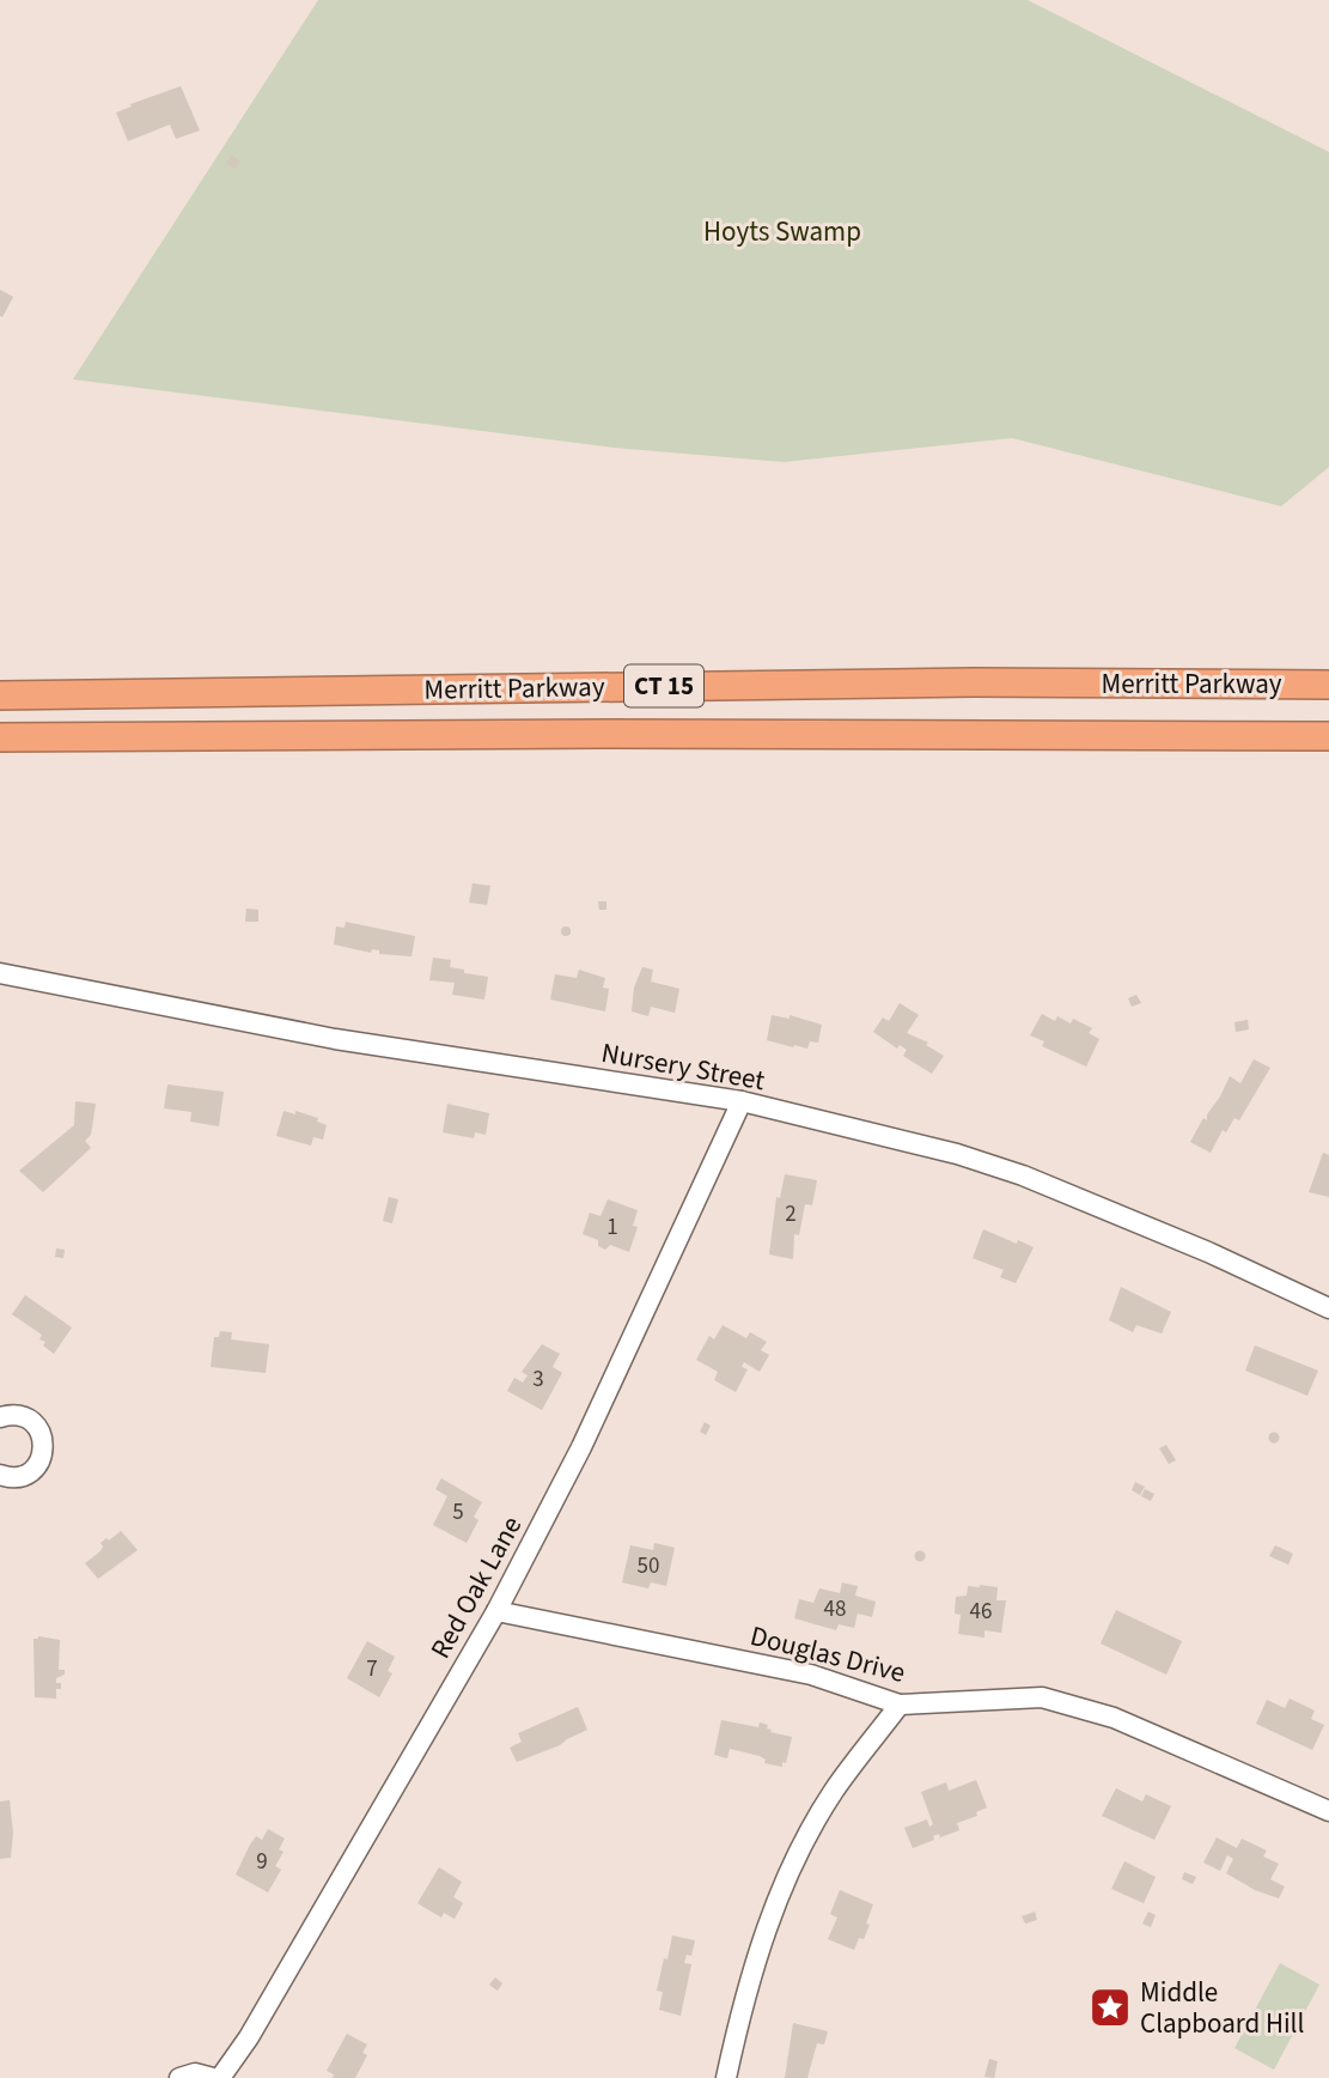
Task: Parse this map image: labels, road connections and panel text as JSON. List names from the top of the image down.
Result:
{
  "streets": {
    "highway": ["Merritt Parkway", "CT 15"],
    "street": ["Nursery Street", "Red Oak Lane", "Douglas Drive"]
  },
  "crossings": [
    ["Nursery Street", "Red Oak Lane"],
    ["Red Oak Lane", "Douglas Drive"]
  ],
  "parks": ["Hoyts Swamp"],
  "places": {
    "place": ["Middle Clapboard Hill"]
  },
  "house_numbers": [
    "2",
    "1",
    "3",
    "5",
    "50",
    "48",
    "46",
    "7",
    "9"
  ]
}
